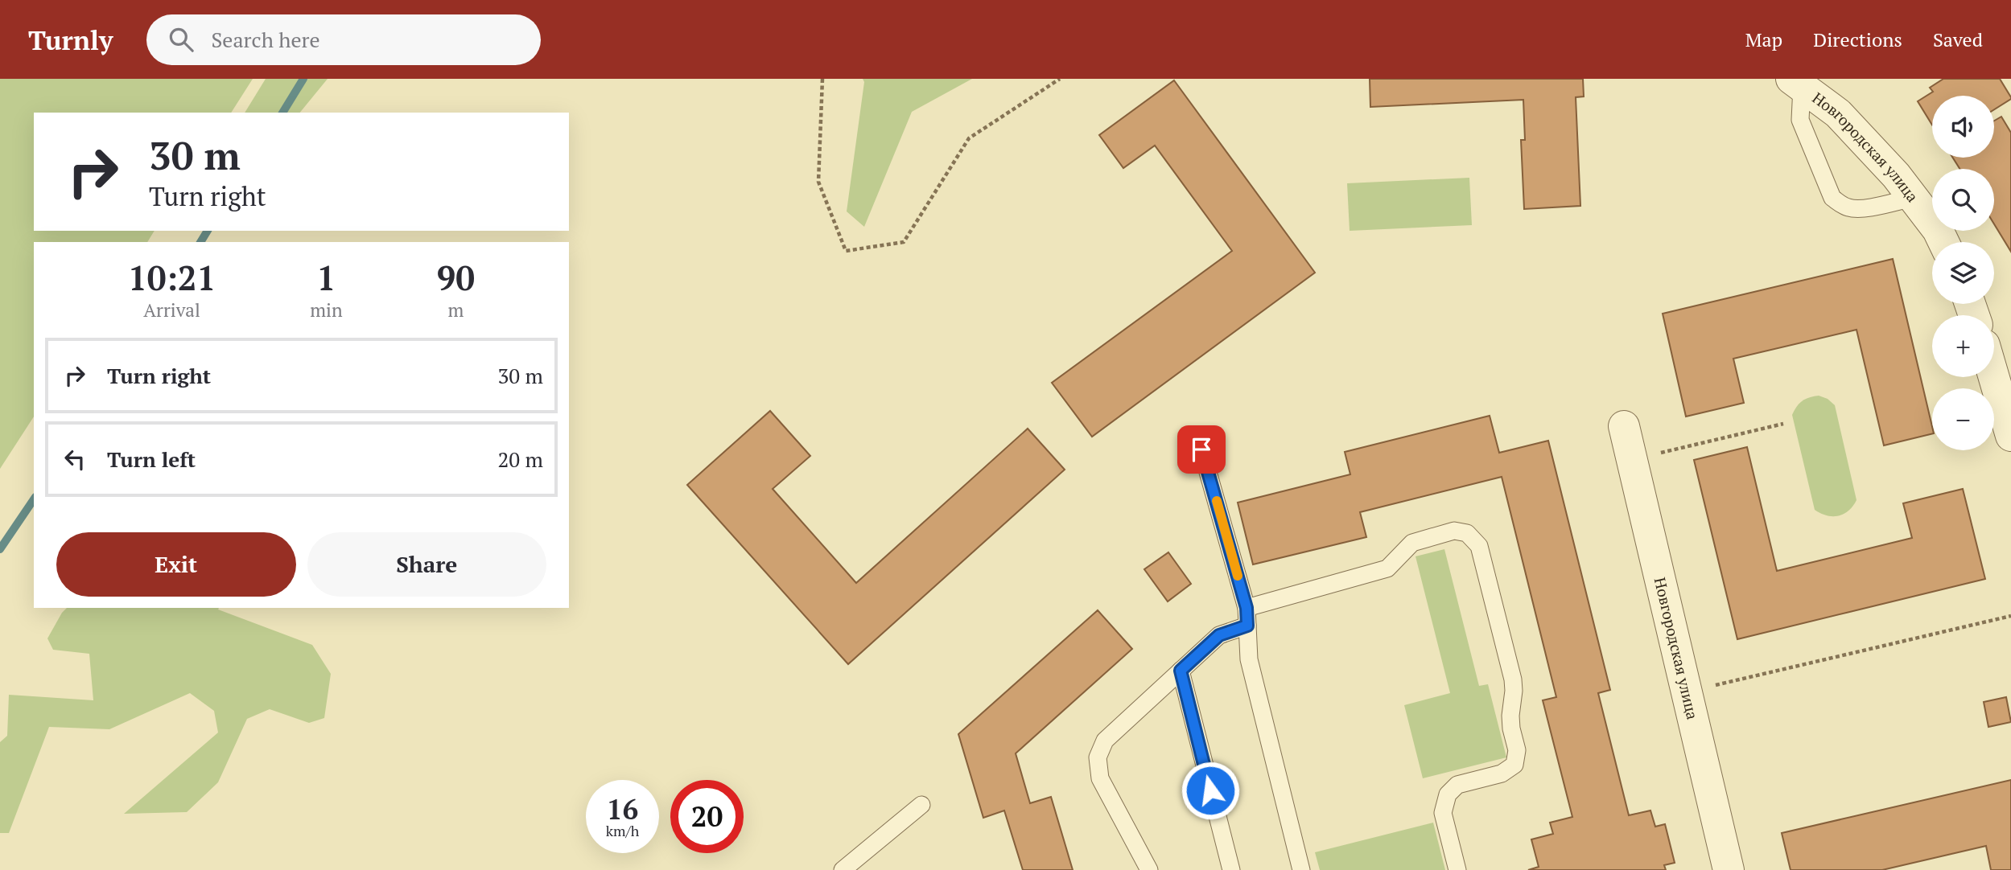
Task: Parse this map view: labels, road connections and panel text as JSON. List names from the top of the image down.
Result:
{
  "streets": {
    "street": ["Новгородская улица"]
  },
  "page": {
    "header": "Turnly",
    "search": "Search here",
    "nav": ["Map", "Directions", "Saved"],
    "map_buttons": ["+", "−"],
    "turn": ["30 m", "Turn right"],
    "eta": [
      "10:21",
      "Arrival",
      "1",
      "min",
      "90",
      "m"
    ],
    "list": [
      {
        "name": "Turn right",
        "value": "30 m"
      },
      {
        "name": "Turn left",
        "value": "20 m"
      }
    ],
    "buttons": ["Exit", "Share"],
    "speed": "16 km/h",
    "limit": "20"
  }
}
